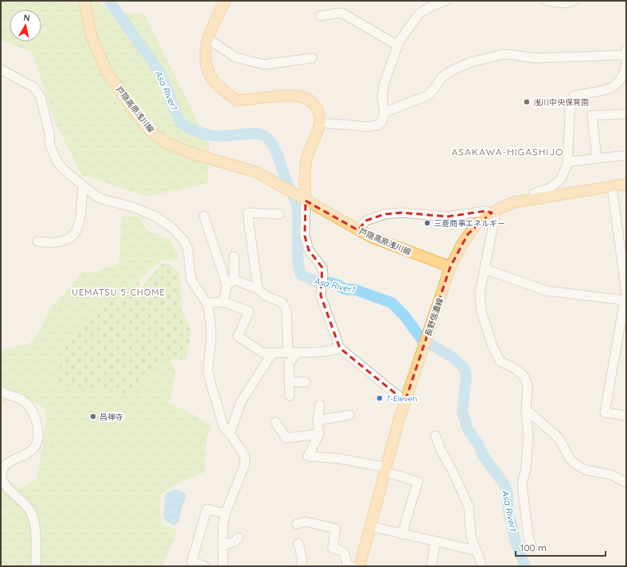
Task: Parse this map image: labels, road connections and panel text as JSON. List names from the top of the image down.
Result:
{
  "streets": {
    "main road": ["戸隠高原浅川線", "長野信濃線"]
  },
  "crossings": [
    ["戸隠高原浅川線", "長野信濃線"]
  ],
  "districts": ["ASAKAWA-HIGASHIJO", "UEMATSU 5-CHOME"],
  "water": ["Asa River1"],
  "places": [
    "浅川中央保育園",
    "三菱商事エネルギー",
    "7-Eleven",
    "昌禅寺"
  ],
  "scale_bar": "100 m",
  "north": "top"
}
